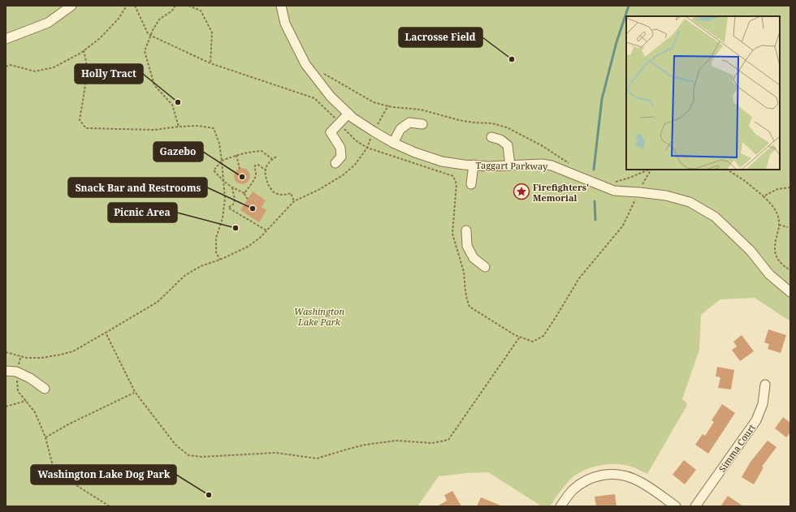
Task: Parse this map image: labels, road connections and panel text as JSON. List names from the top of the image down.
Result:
{
  "streets": {
    "street": ["Taggart Parkway", "Simma Court"]
  },
  "parks": ["Washington Lake Park"],
  "places": {
    "other": [
      "Lacrosse Field",
      "Holly Tract",
      "Gazebo",
      "Snack Bar and Restrooms",
      "Picnic Area",
      "Washington Lake Dog Park"
    ],
    "place": ["Firefighters' Memorial"]
  }
}
